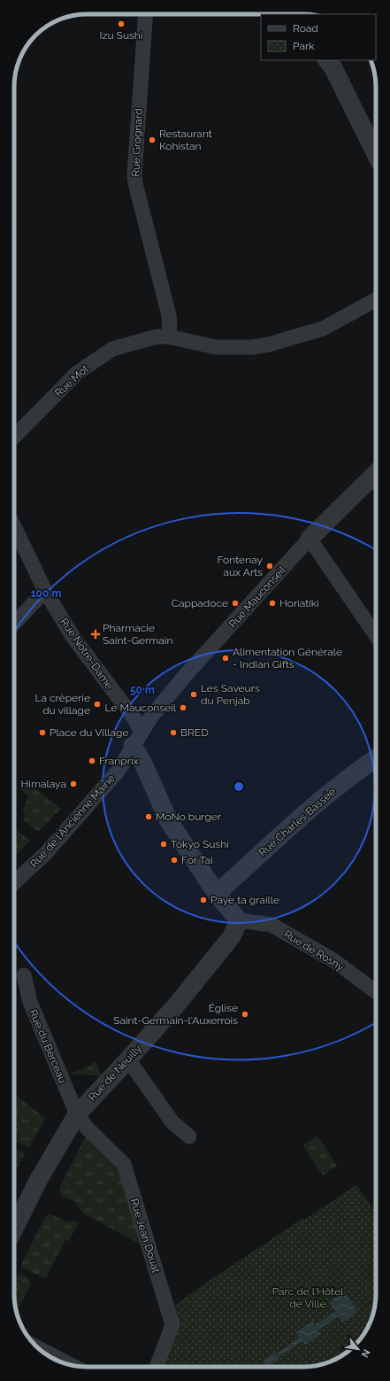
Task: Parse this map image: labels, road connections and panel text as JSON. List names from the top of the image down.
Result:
{
  "streets": {
    "street": [
      "Rue Grognard",
      "Rue Mot",
      "Rue Mauconseil",
      "Rue Notre-Dame",
      "Rue de l'Ancienne Mairie",
      "Rue Charles Bassée",
      "Rue de Rosny",
      "Rue du Berceau",
      "Rue de Neuilly",
      "Rue Jean Douat"
    ]
  },
  "crossings": [
    ["Rue Grognard", "Rue Mot"],
    ["Rue Mauconseil", "Rue Notre-Dame"],
    ["Rue Mauconseil", "Rue de l'Ancienne Mairie"],
    ["Rue Notre-Dame", "Rue de l'Ancienne Mairie"],
    ["Rue de Rosny", "Rue de Neuilly"],
    ["Rue du Berceau", "Rue de Neuilly"],
    ["Rue du Berceau", "Rue Jean Douat"],
    ["Rue de Neuilly", "Rue Jean Douat"]
  ],
  "parks": ["Parc de l'Hôtel de Ville"],
  "places": {
    "other": [
      "Izu Sushi",
      "Restaurant Kohistan",
      "Fontenay aux Arts",
      "Cappadoce",
      "Horiatiki",
      "Alimentation Générale - Indian Gifts",
      "Les Saveurs du Penjab",
      "La crêperie du village",
      "Le Mauconseil",
      "Place du Village",
      "BRED",
      "Franprix",
      "Himalaya",
      "MoNo burger",
      "Tokyo Sushi",
      "For Tai",
      "Paye ta graille",
      "Église Saint-Germain-l'Auxerrois"
    ],
    "health": ["Pharmacie Saint-Germain"]
  },
  "legend": ["Road", "Park"],
  "north": "bottom right",
  "rings": ["100 m", "50 m"]
}
